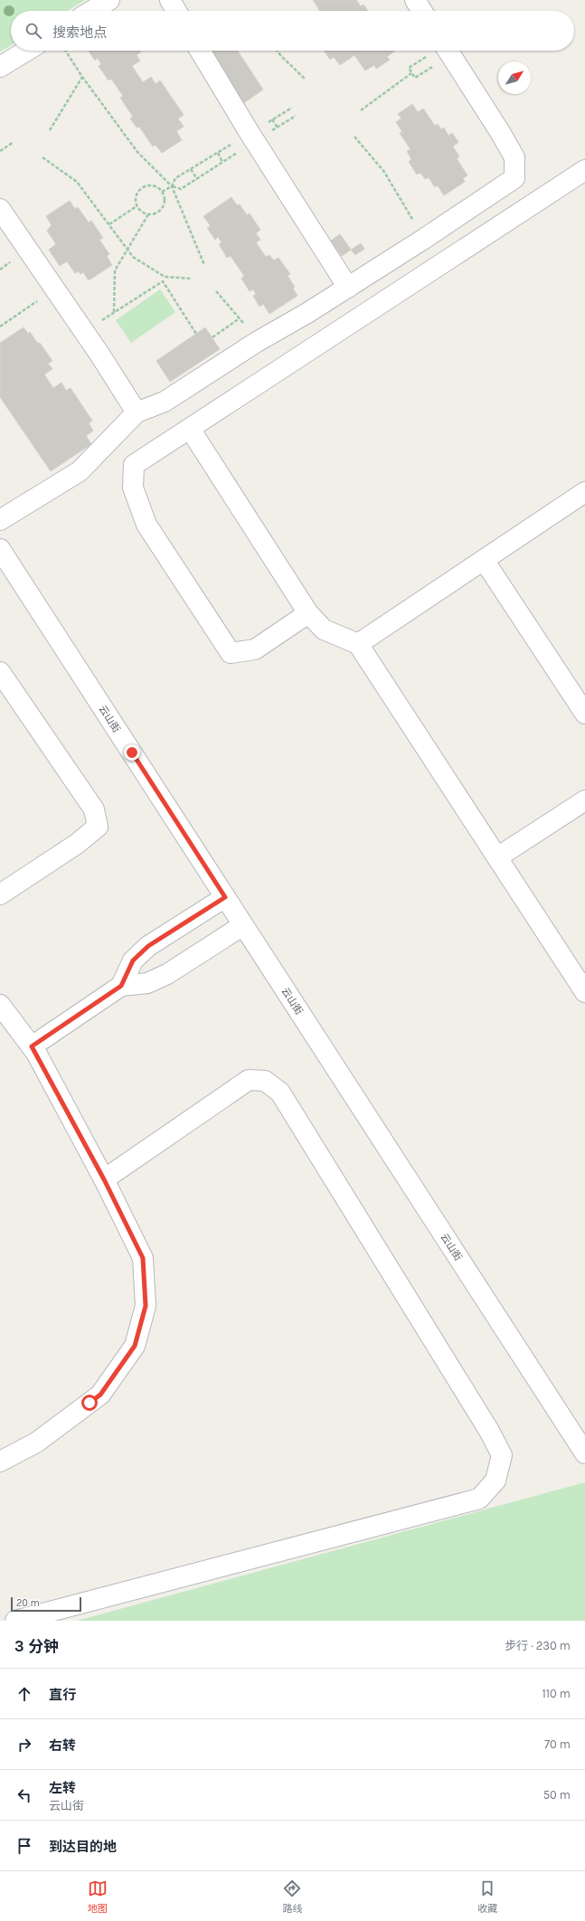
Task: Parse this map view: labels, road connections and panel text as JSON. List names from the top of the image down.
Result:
{
  "streets": {
    "street": ["云山街"]
  },
  "scale_bar": "20 m",
  "north": "top right",
  "page": {
    "search": "搜索地点",
    "scale": "20 m",
    "heading": ["3 分钟", "步行 · 230 m"],
    "list": [
      ["直行", "110 m"],
      ["右转", "70 m"],
      ["左转", "云山街", "50 m"],
      "到达目的地"
    ],
    "nav": ["地图", "路线", "收藏"]
  }
}
